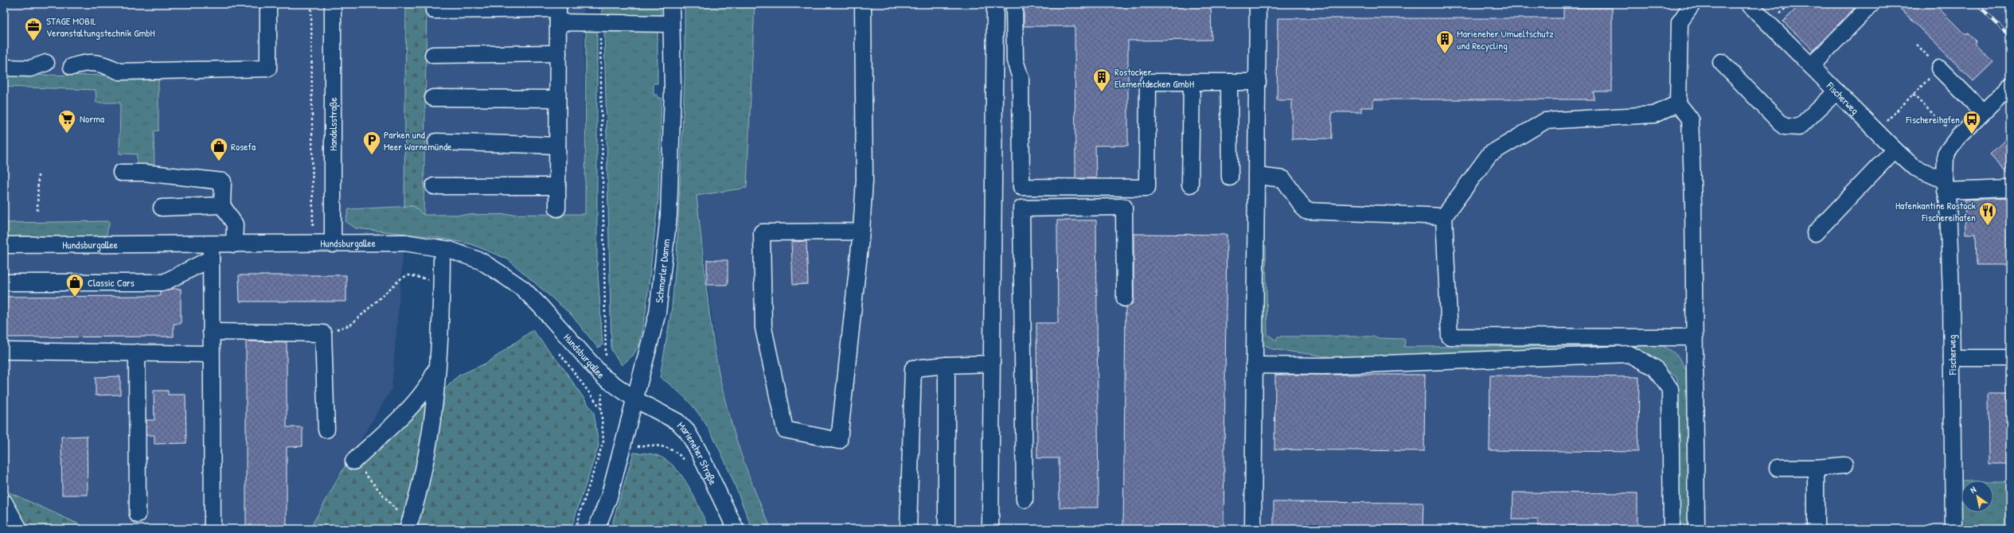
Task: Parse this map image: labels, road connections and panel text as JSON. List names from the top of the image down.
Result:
{
  "streets": {
    "street": [
      "Fischerweg",
      "Handelsstraße",
      "Hundsburgallee",
      "Schmarler Damm",
      "Marieneher Straße"
    ]
  },
  "crossings": [
    ["Handelsstraße", "Hundsburgallee"],
    ["Hundsburgallee", "Schmarler Damm"],
    ["Hundsburgallee", "Marieneher Straße"],
    ["Schmarler Damm", "Marieneher Straße"]
  ],
  "places": {
    "office": ["STAGE MOBIL Veranstaltungstechnik GmbH"],
    "building": ["Marieneher Umweltschutz und Recycling", "Rostocker Elementdecken GmbH"],
    "supermarket": ["Norma"],
    "bus stop": ["Fischereihafen"],
    "parking": ["Parken und Meer Warnemünde"],
    "shop": ["Rosefa", "Classic Cars"],
    "restaurant": ["Hafenkantine Rostock Fischereihafen"]
  },
  "north": "top left"
}
